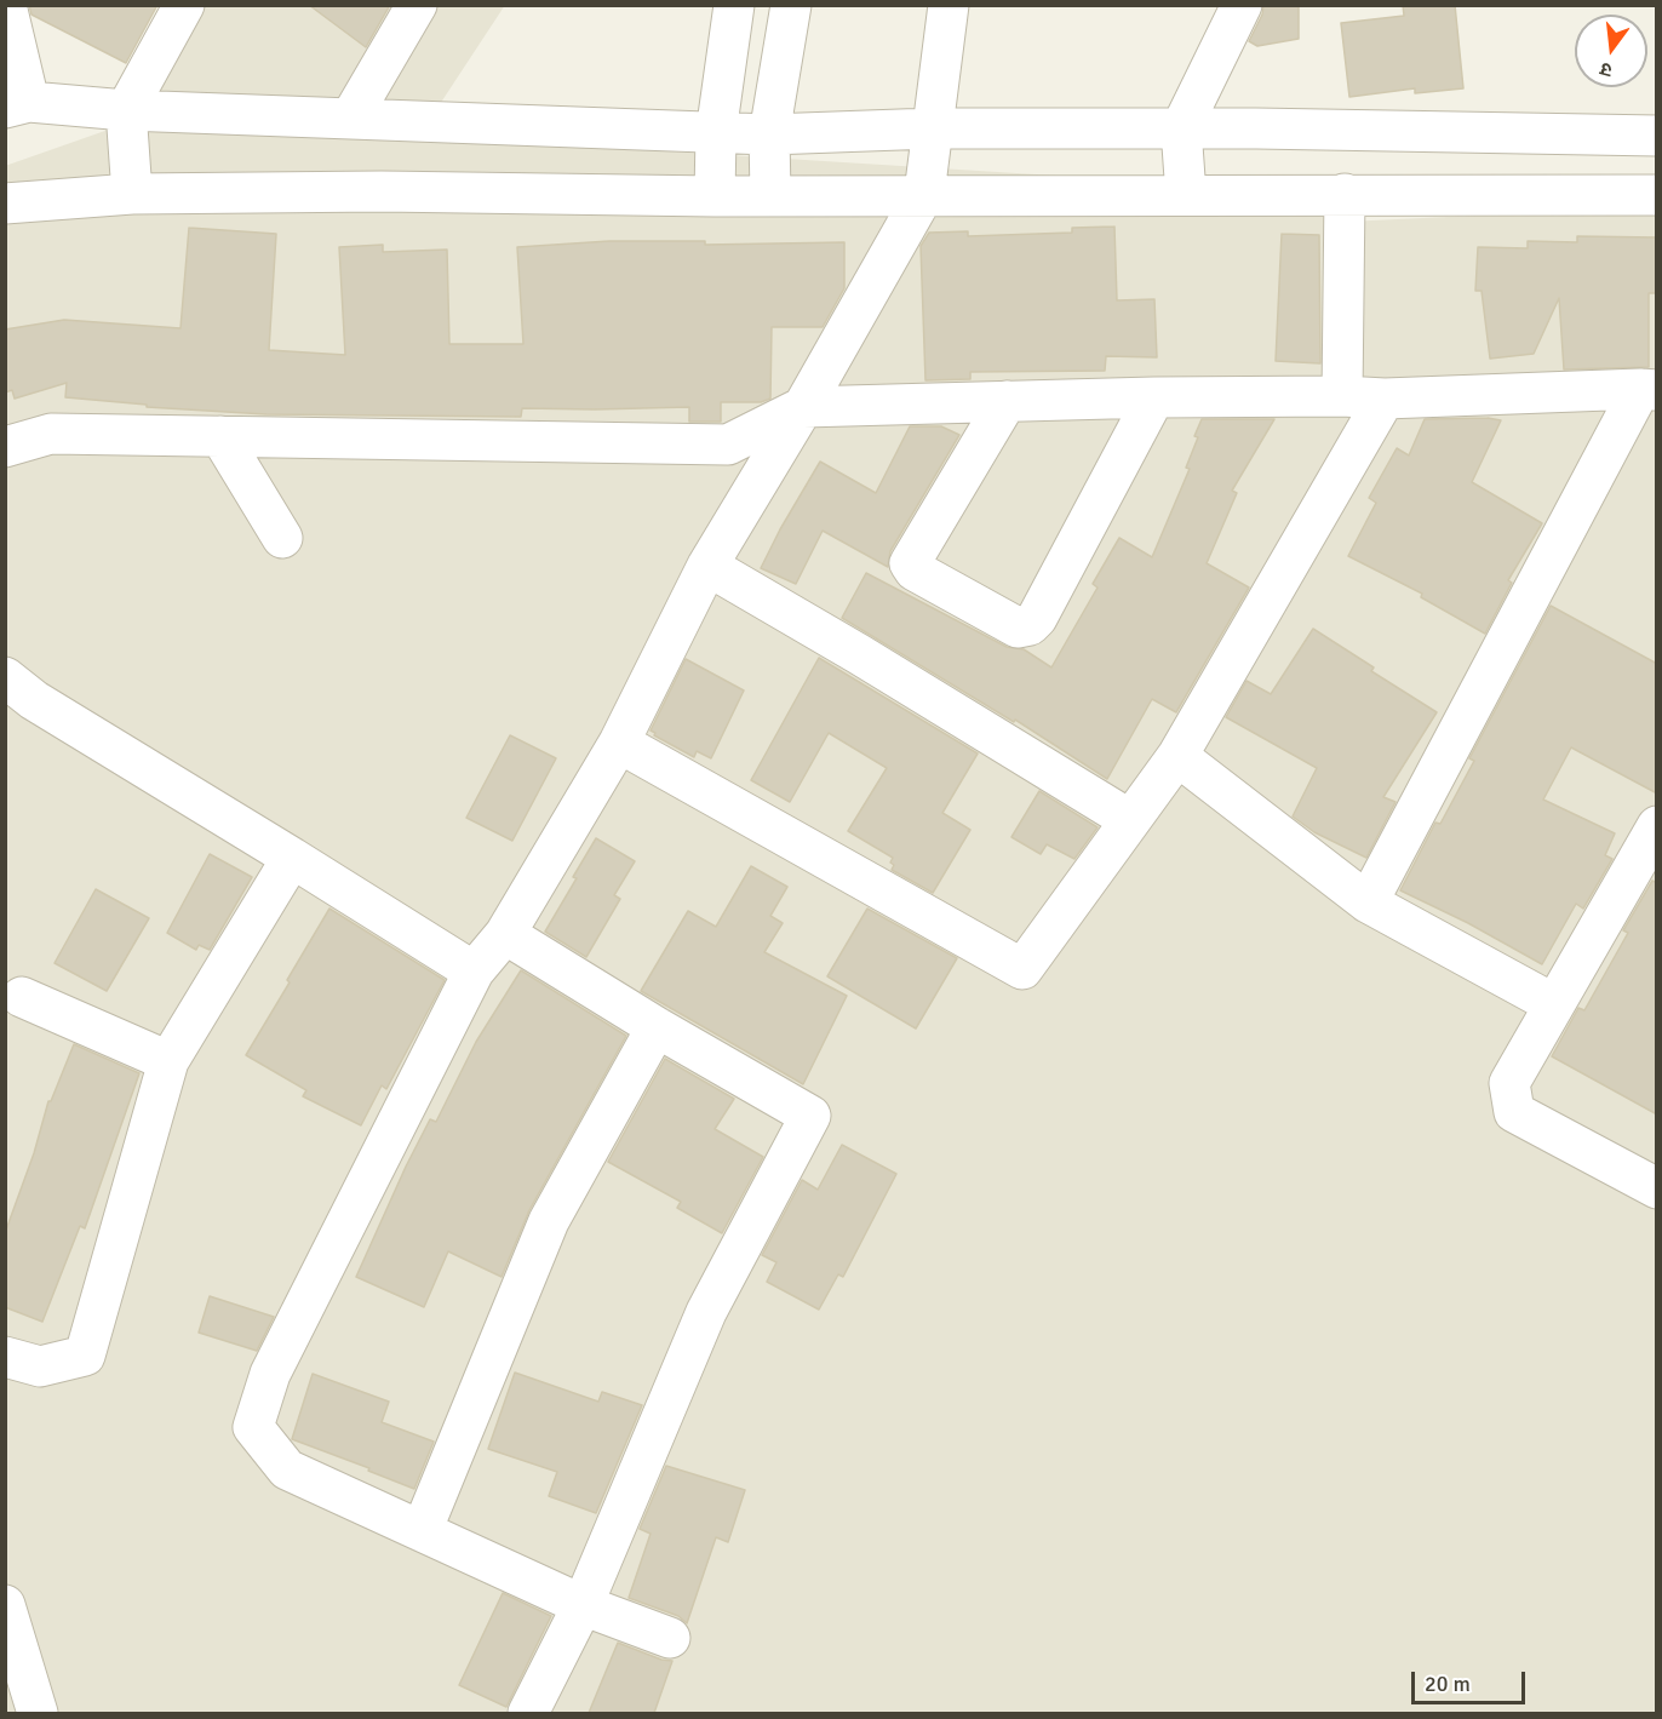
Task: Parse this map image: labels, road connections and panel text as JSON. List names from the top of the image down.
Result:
{
  "scale_bar": "20 m",
  "north": "bottom"
}
